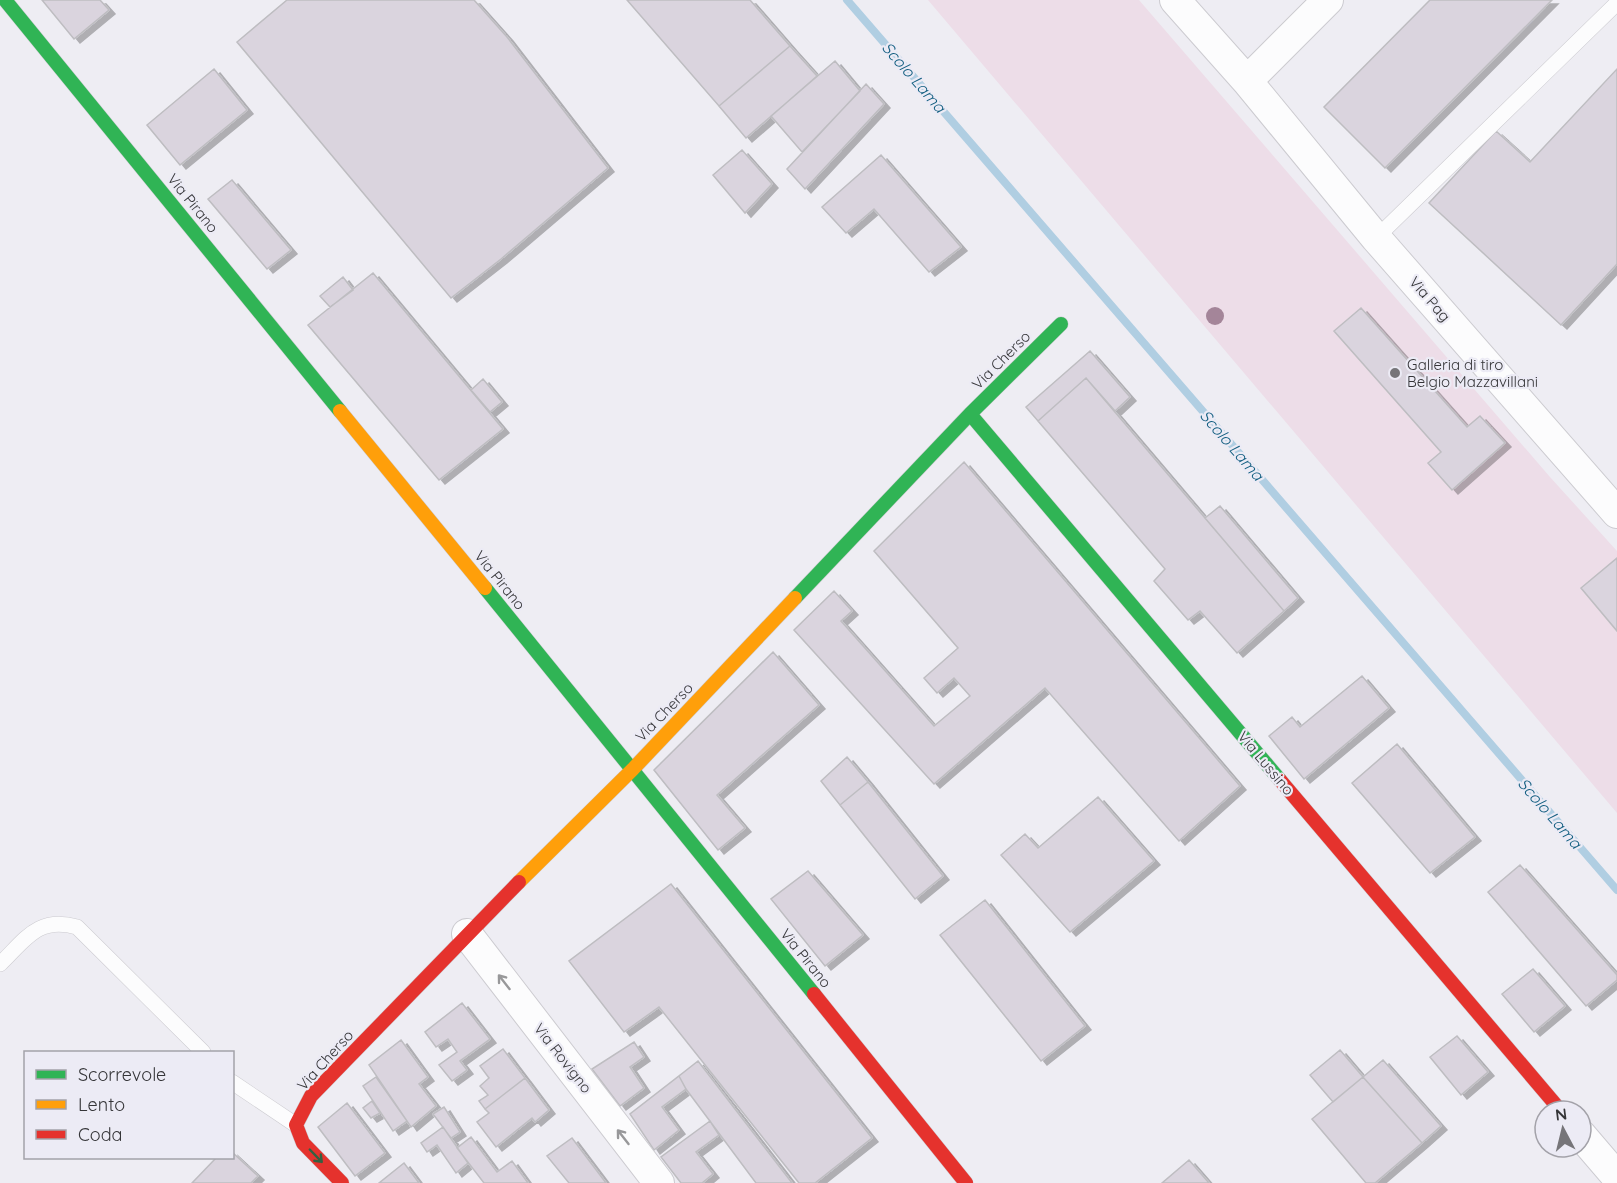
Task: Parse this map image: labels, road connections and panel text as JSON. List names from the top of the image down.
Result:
{
  "streets": {
    "street": [
      "Via Pirano",
      "Via Pag",
      "Via Cherso",
      "Via Lussino",
      "Via Rovigno"
    ]
  },
  "crossings": [
    ["Via Pirano", "Via Cherso"],
    ["Via Cherso", "Via Lussino"],
    ["Via Cherso", "Via Rovigno"]
  ],
  "one_way": ["Via Rovigno"],
  "water": ["Scolo Lama"],
  "places": ["Galleria di tiro Belgio Mazzavillani"],
  "legend": ["Scorrevole", "Lento", "Coda"],
  "north": "top"
}
